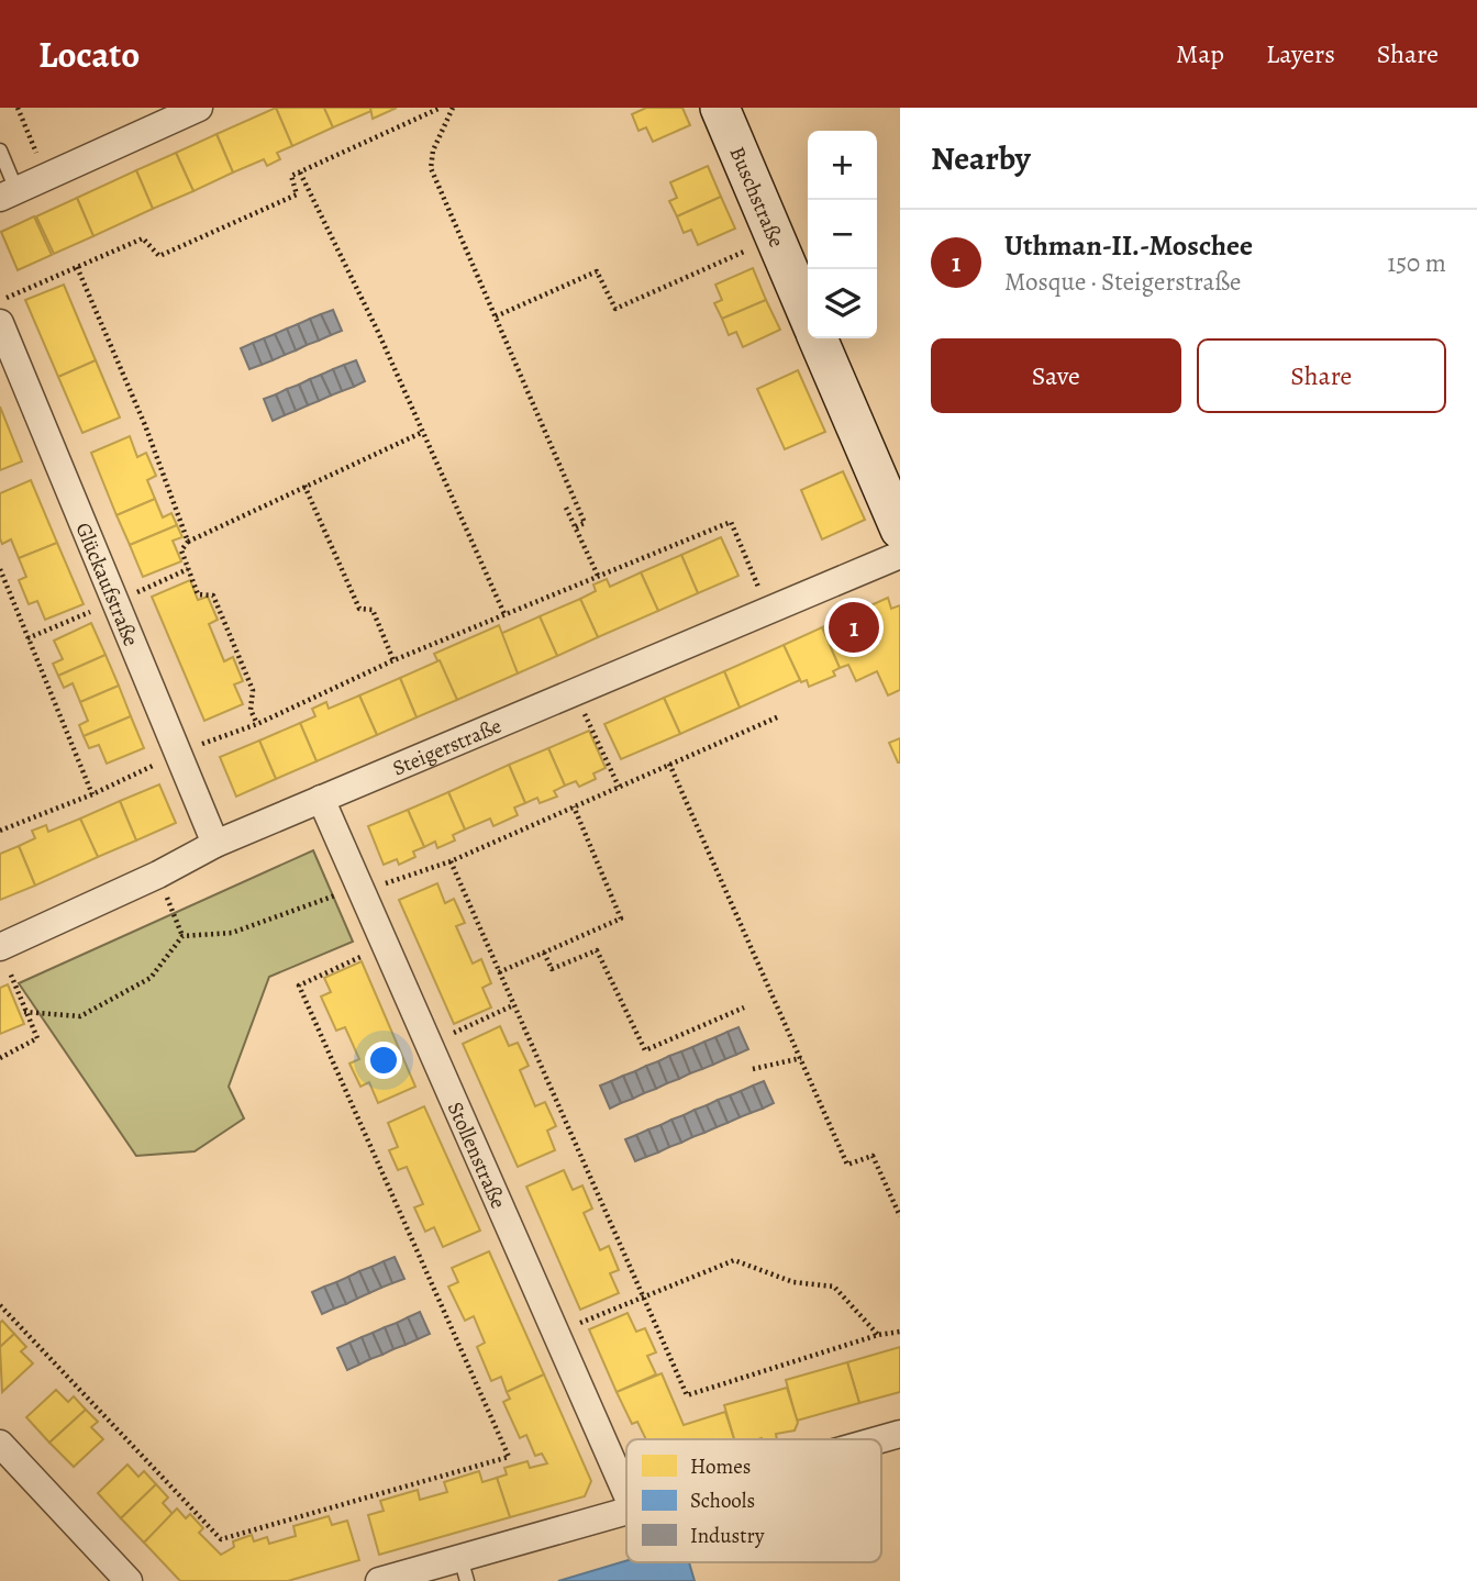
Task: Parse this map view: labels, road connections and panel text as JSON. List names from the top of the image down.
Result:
{
  "streets": {
    "street": [
      "Buschstraße",
      "Glückaufstraße",
      "Steigerstraße",
      "Stollenstraße"
    ]
  },
  "crossings": [
    ["Glückaufstraße", "Steigerstraße"],
    ["Steigerstraße", "Stollenstraße"]
  ],
  "legend": ["Homes", "Schools", "Industry"],
  "page": {
    "header": "Locato",
    "nav": ["Map", "Layers", "Share"],
    "heading": "Nearby",
    "map_buttons": ["+", "−"],
    "list": [
      {
        "mark": "1",
        "name": "Uthman-II.-Moschee",
        "note": "Mosque · Steigerstraße",
        "value": "150 m"
      }
    ],
    "buttons": ["Save", "Share"],
    "pins": "1"
  }
}
